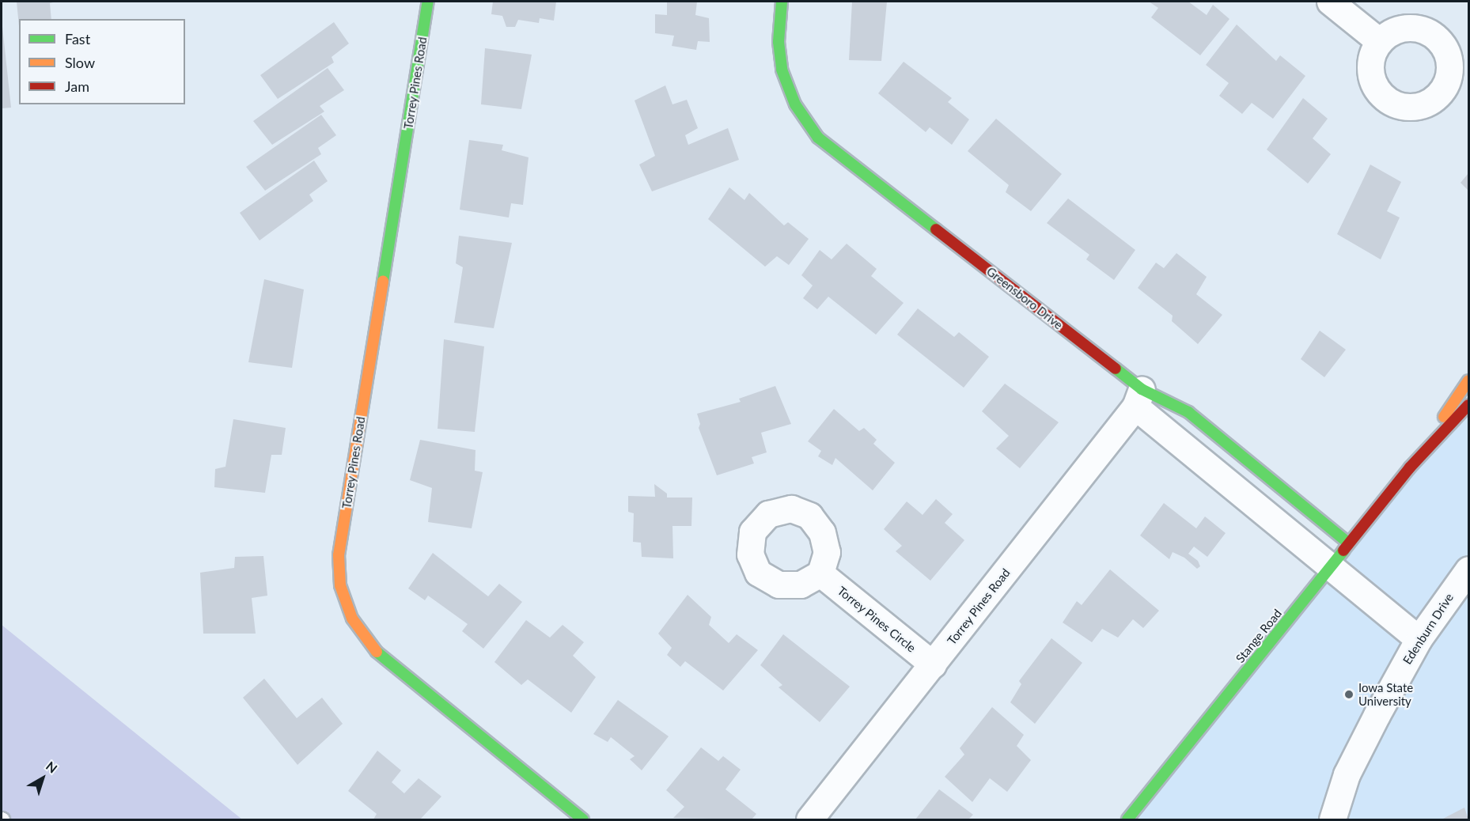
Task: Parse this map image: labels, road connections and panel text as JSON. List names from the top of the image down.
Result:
{
  "streets": {
    "street": [
      "Torrey Pines Road",
      "Greensboro Drive",
      "Torrey Pines Circle",
      "Edenburn Drive",
      "Stange Road"
    ]
  },
  "crossings": [
    ["Torrey Pines Road", "Greensboro Drive"],
    ["Torrey Pines Road", "Torrey Pines Circle"],
    ["Greensboro Drive", "Edenburn Drive"],
    ["Greensboro Drive", "Stange Road"]
  ],
  "places": ["Iowa State University"],
  "legend": ["Fast", "Slow", "Jam"],
  "north": "top right"
}
